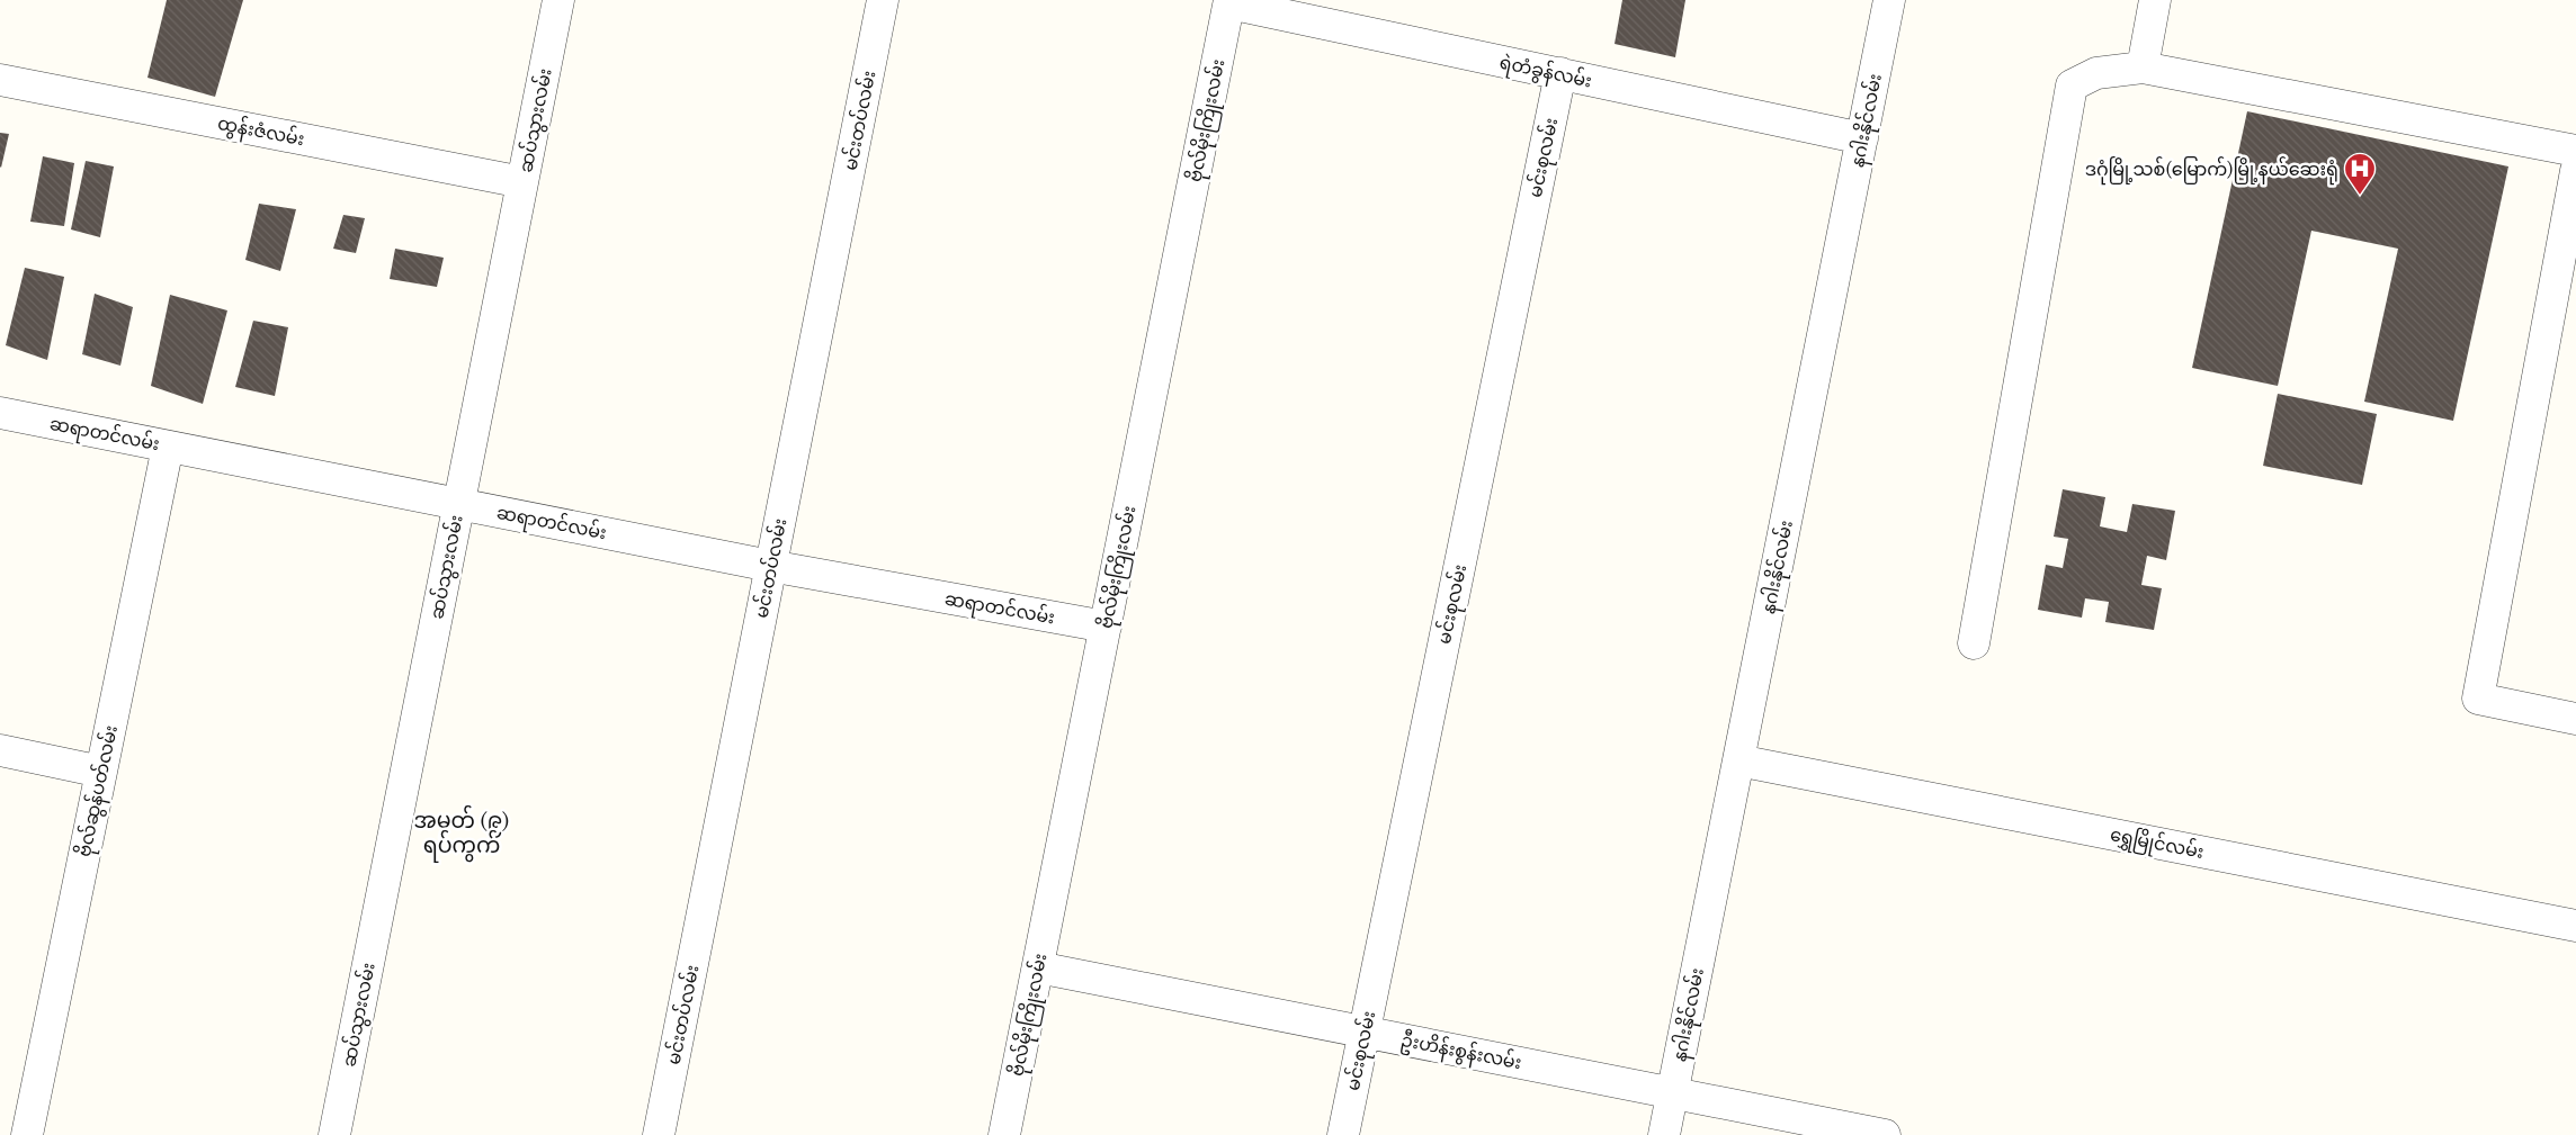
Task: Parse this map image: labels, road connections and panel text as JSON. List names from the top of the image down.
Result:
{
  "streets": {
    "street": [
      "ရဲတံခွန်လမ်း",
      "ဆပ်သွားလမ်း",
      "မင်းတပ်လမ်း",
      "ဗိုလ်မိုးကြိုးလမ်း",
      "နဂါးနိုင်လမ်း",
      "ထွန်းဇံလမ်း",
      "မင်းစုလမ်း",
      "ဆရာတင်လမ်း",
      "ဗိုလ်ဆွန်ပတ်လမ်း",
      "ရွှေမြိုင်လမ်း",
      "ဦးဟိန်းစွန်းလမ်း"
    ]
  },
  "crossings": [
    ["ရဲတံခွန်လမ်း", "ဗိုလ်မိုးကြိုးလမ်း"],
    ["ရဲတံခွန်လမ်း", "နဂါးနိုင်လမ်း"],
    ["ရဲတံခွန်လမ်း", "မင်းစုလမ်း"],
    ["ဆပ်သွားလမ်း", "ထွန်းဇံလမ်း"],
    ["ဆပ်သွားလမ်း", "ဆရာတင်လမ်း"],
    ["မင်းတပ်လမ်း", "ဆရာတင်လမ်း"],
    ["ဗိုလ်မိုးကြိုးလမ်း", "ဆရာတင်လမ်း"],
    ["ဗိုလ်မိုးကြိုးလမ်း", "ဦးဟိန်းစွန်းလမ်း"],
    ["နဂါးနိုင်လမ်း", "ရွှေမြိုင်လမ်း"],
    ["နဂါးနိုင်လမ်း", "ဦးဟိန်းစွန်းလမ်း"],
    ["မင်းစုလမ်း", "ဦးဟိန်းစွန်းလမ်း"],
    ["ဆရာတင်လမ်း", "ဗိုလ်ဆွန်ပတ်လမ်း"]
  ],
  "districts": ["အမှတ် (၉) ရပ်ကွက်"],
  "places": {
    "hospital": ["ဒဂုံမြို့သစ်(မြောက်)မြို့နယ်ဆေးရုံ"]
  }
}
